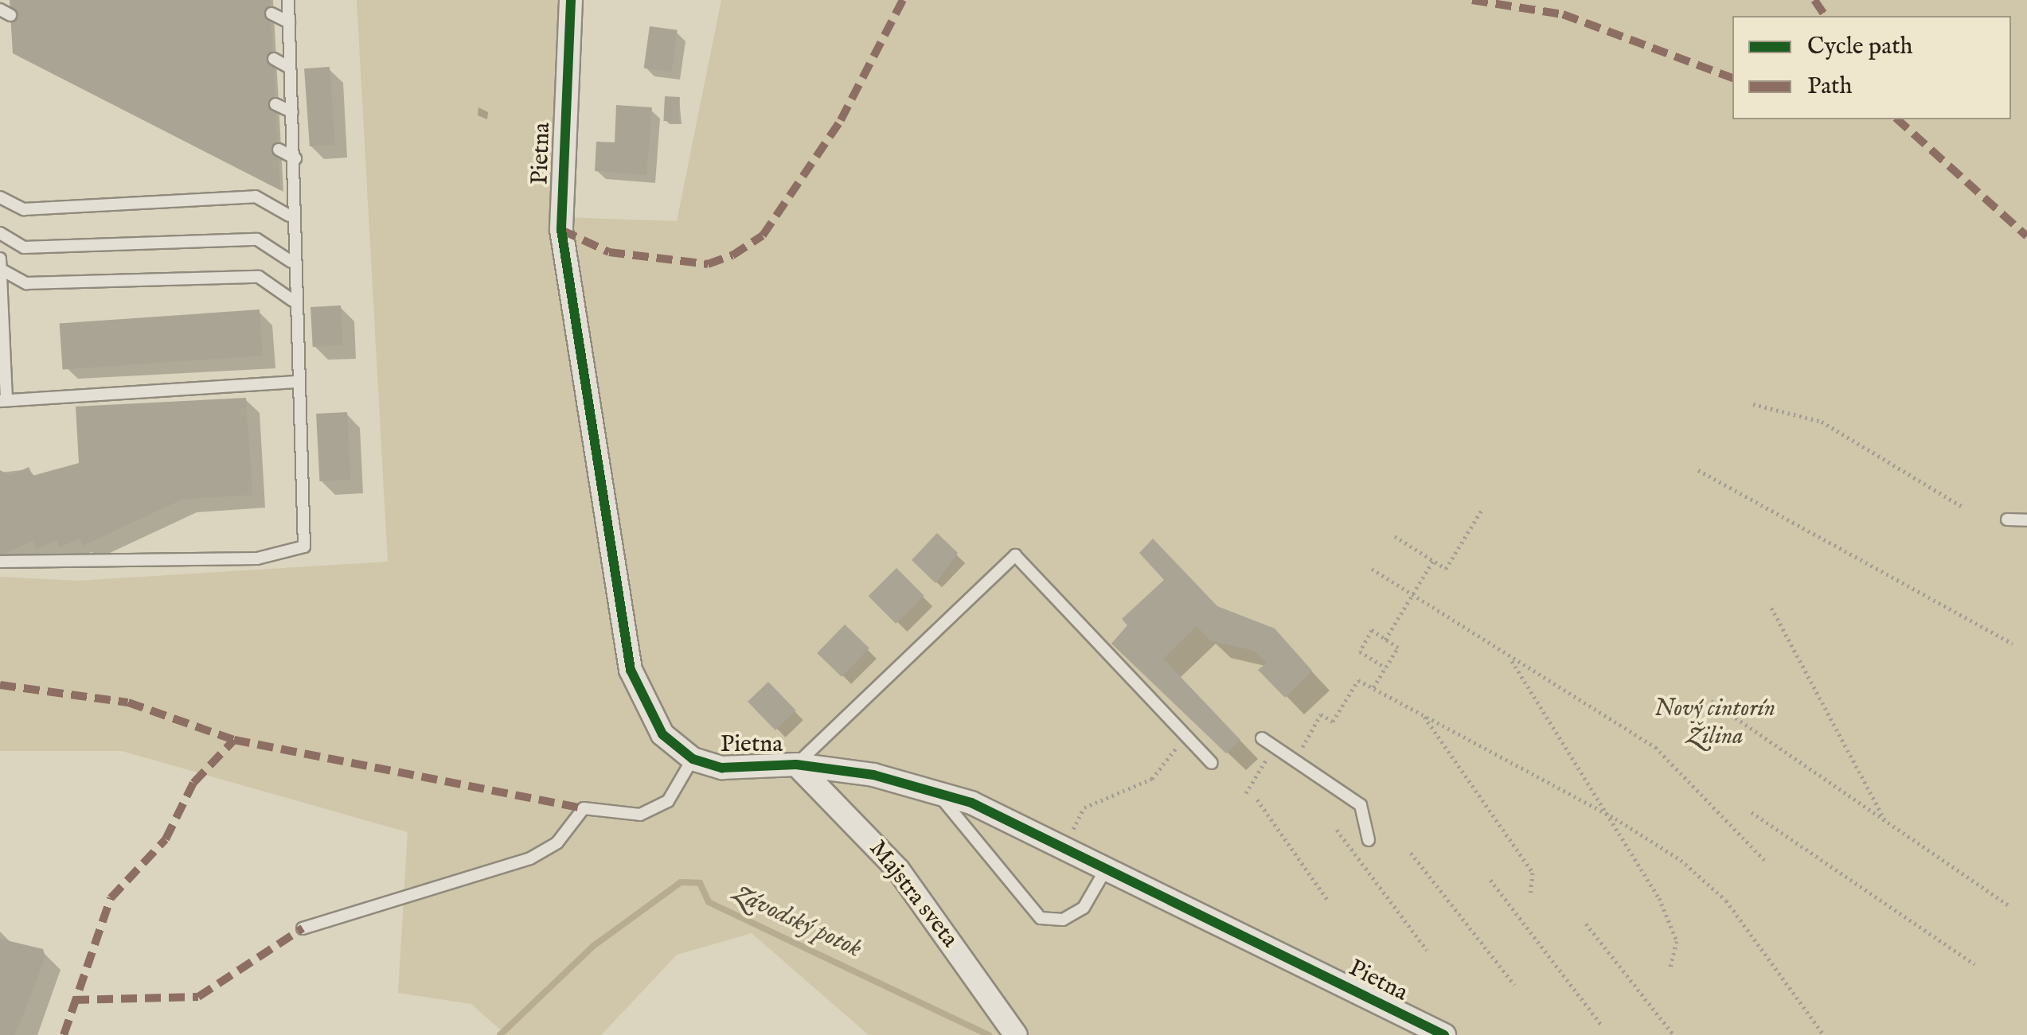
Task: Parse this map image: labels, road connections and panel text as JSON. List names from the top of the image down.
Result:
{
  "streets": {
    "street": ["Pietna", "Majstra sveta"]
  },
  "crossings": [
    ["Pietna", "Majstra sveta"]
  ],
  "water": ["Závodský potok"],
  "parks": ["Nový cintorín Žilina"],
  "legend": ["Cycle path", "Path"]
}
